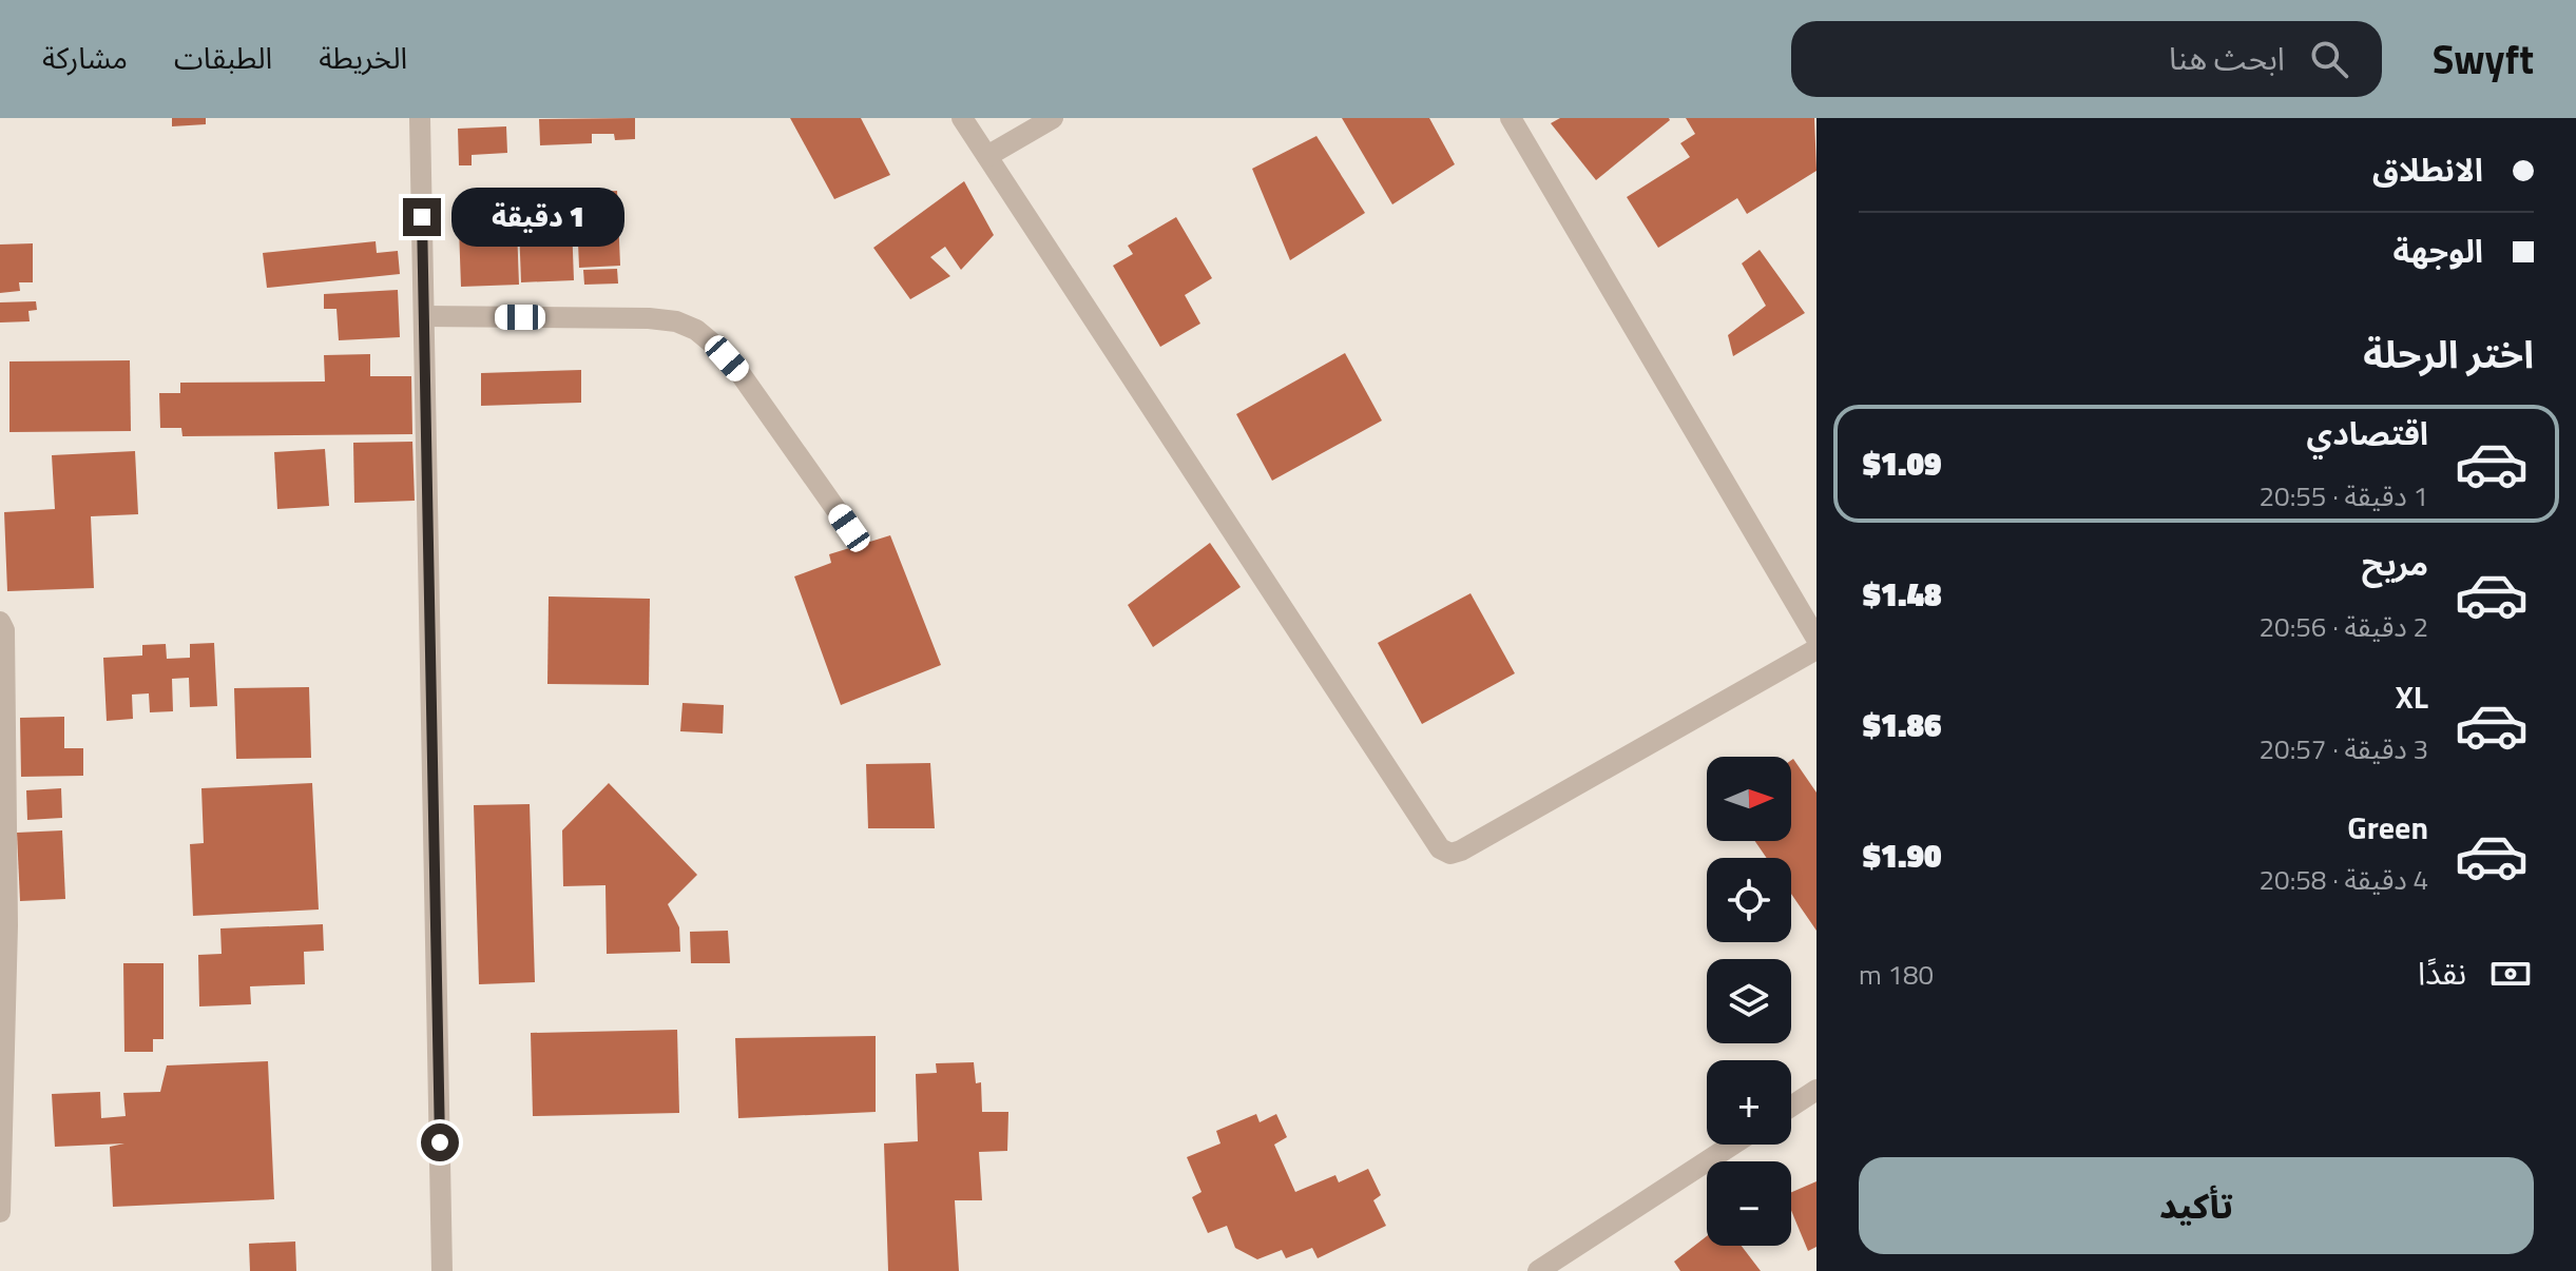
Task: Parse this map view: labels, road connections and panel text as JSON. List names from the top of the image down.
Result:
{
  "north": "right",
  "page": {
    "header": "Swyft",
    "search": "ابحث هنا",
    "nav": ["الخريطة", "الطبقات", "مشاركة"],
    "banner": ["الانطلاق", "الوجهة"],
    "bubble": "1 دقيقة",
    "heading": "اختر الرحلة",
    "list": [
      {
        "name": "اقتصادي",
        "note": "1 دقيقة · 20:55",
        "value": "$1.09"
      },
      {
        "name": "مريح",
        "note": "2 دقيقة · 20:56",
        "value": "$1.48"
      },
      {
        "name": "XL",
        "note": "3 دقيقة · 20:57",
        "value": "$1.86"
      },
      {
        "name": "Green",
        "note": "4 دقيقة · 20:58",
        "value": "$1.90"
      }
    ],
    "map_buttons": ["+", "−"],
    "pay": ["نقدًا", "180 m"],
    "buttons": "تأكيد"
  }
}
